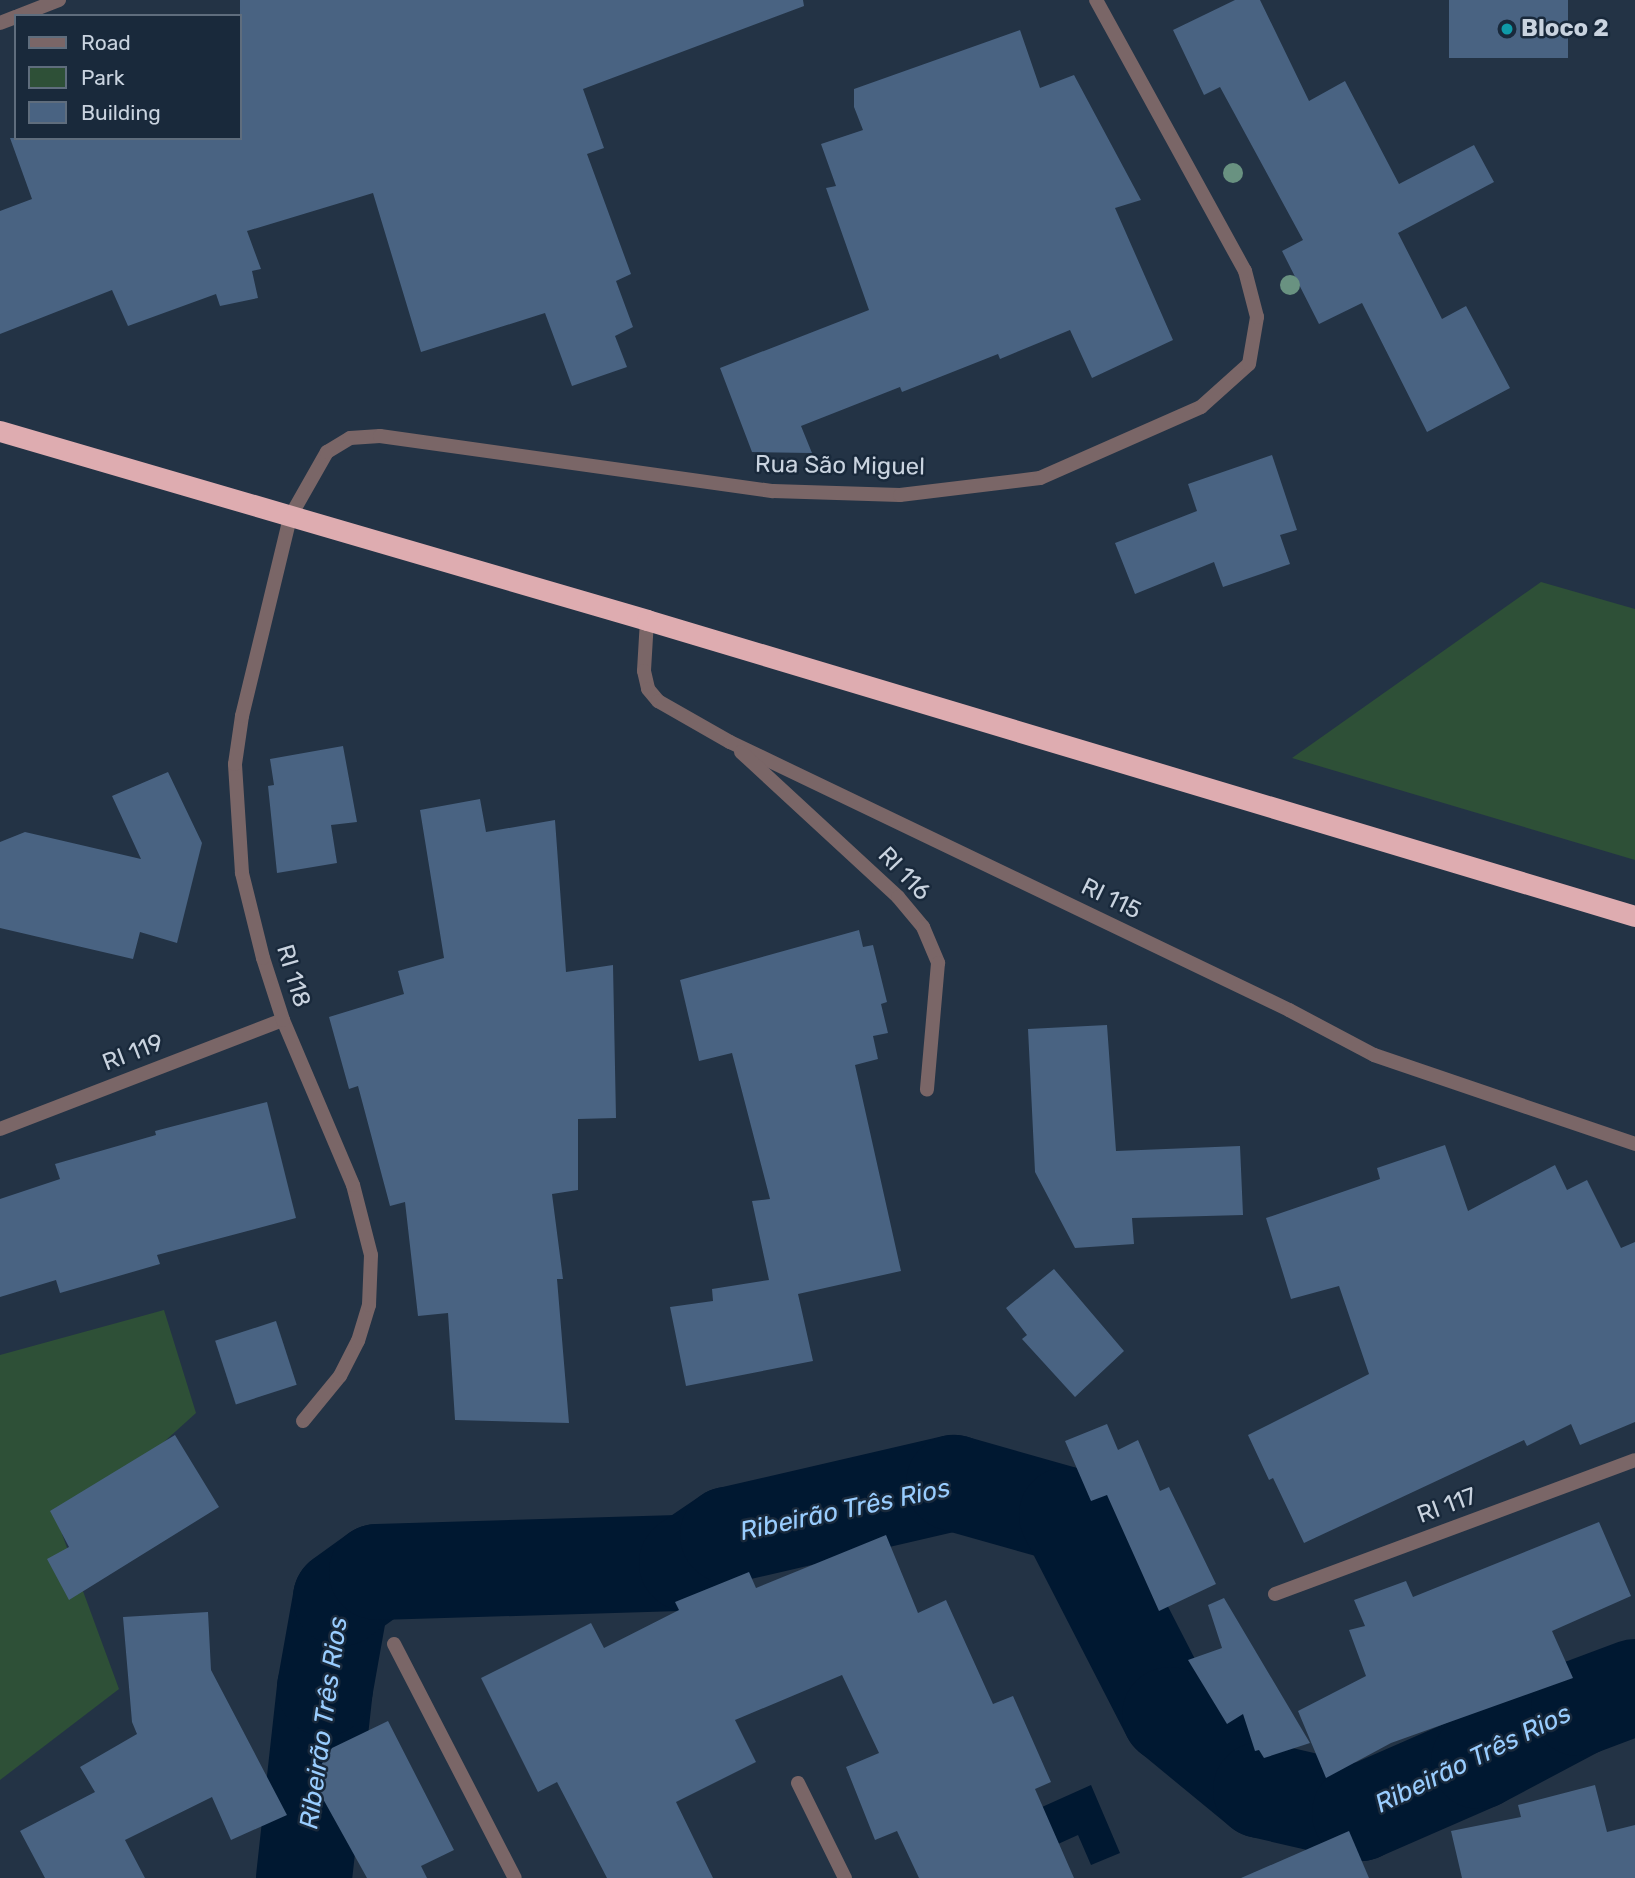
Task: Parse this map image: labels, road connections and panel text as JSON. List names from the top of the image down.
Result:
{
  "streets": {
    "street": [
      "Rua São Miguel",
      "RI 116",
      "RI 115",
      "RI 118",
      "RI 119",
      "RI 117"
    ]
  },
  "crossings": [
    ["Rua São Miguel", "RI 118"],
    ["RI 116", "RI 115"],
    ["RI 118", "RI 119"]
  ],
  "water": ["Ribeirão Três Rios"],
  "places": ["Bloco 2"],
  "legend": ["Road", "Park", "Building"]
}
